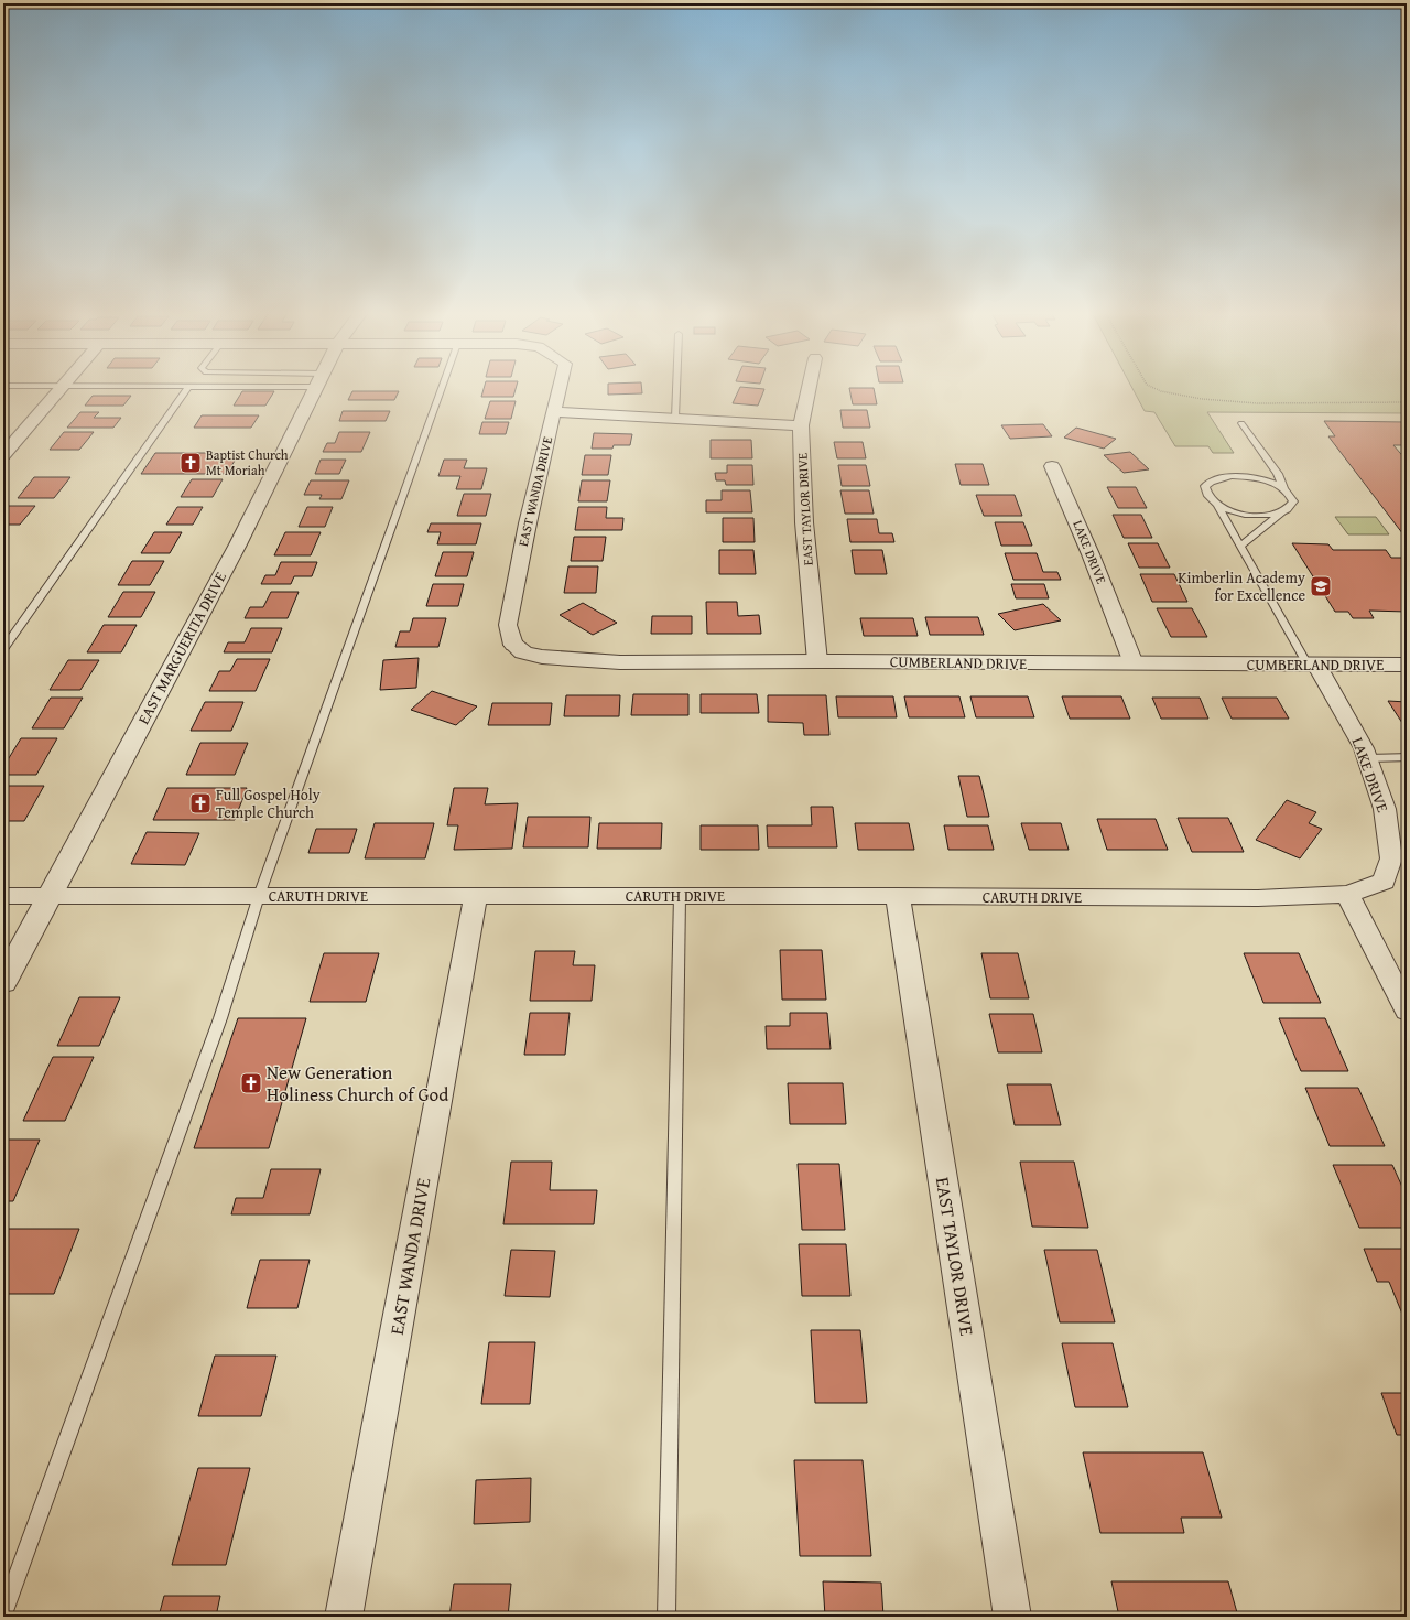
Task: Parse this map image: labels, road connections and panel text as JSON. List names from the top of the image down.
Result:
{
  "streets": {
    "street": [
      "EAST WANDA DRIVE",
      "EAST TAYLOR DRIVE",
      "LAKE DRIVE",
      "EAST MARGUERITA DRIVE",
      "CUMBERLAND DRIVE",
      "CARUTH DRIVE"
    ]
  },
  "crossings": [
    ["EAST WANDA DRIVE", "CUMBERLAND DRIVE"],
    ["EAST WANDA DRIVE", "CARUTH DRIVE"],
    ["EAST TAYLOR DRIVE", "CUMBERLAND DRIVE"],
    ["EAST TAYLOR DRIVE", "CARUTH DRIVE"],
    ["LAKE DRIVE", "CUMBERLAND DRIVE"],
    ["LAKE DRIVE", "CARUTH DRIVE"],
    ["EAST MARGUERITA DRIVE", "CARUTH DRIVE"]
  ],
  "places": {
    "church": ["Baptist Church Mt Moriah", "Full Gospel Holy Temple Church", "New Generation Holiness Church of God"],
    "school or university": ["Kimberlin Academy for Excellence"]
  }
}
